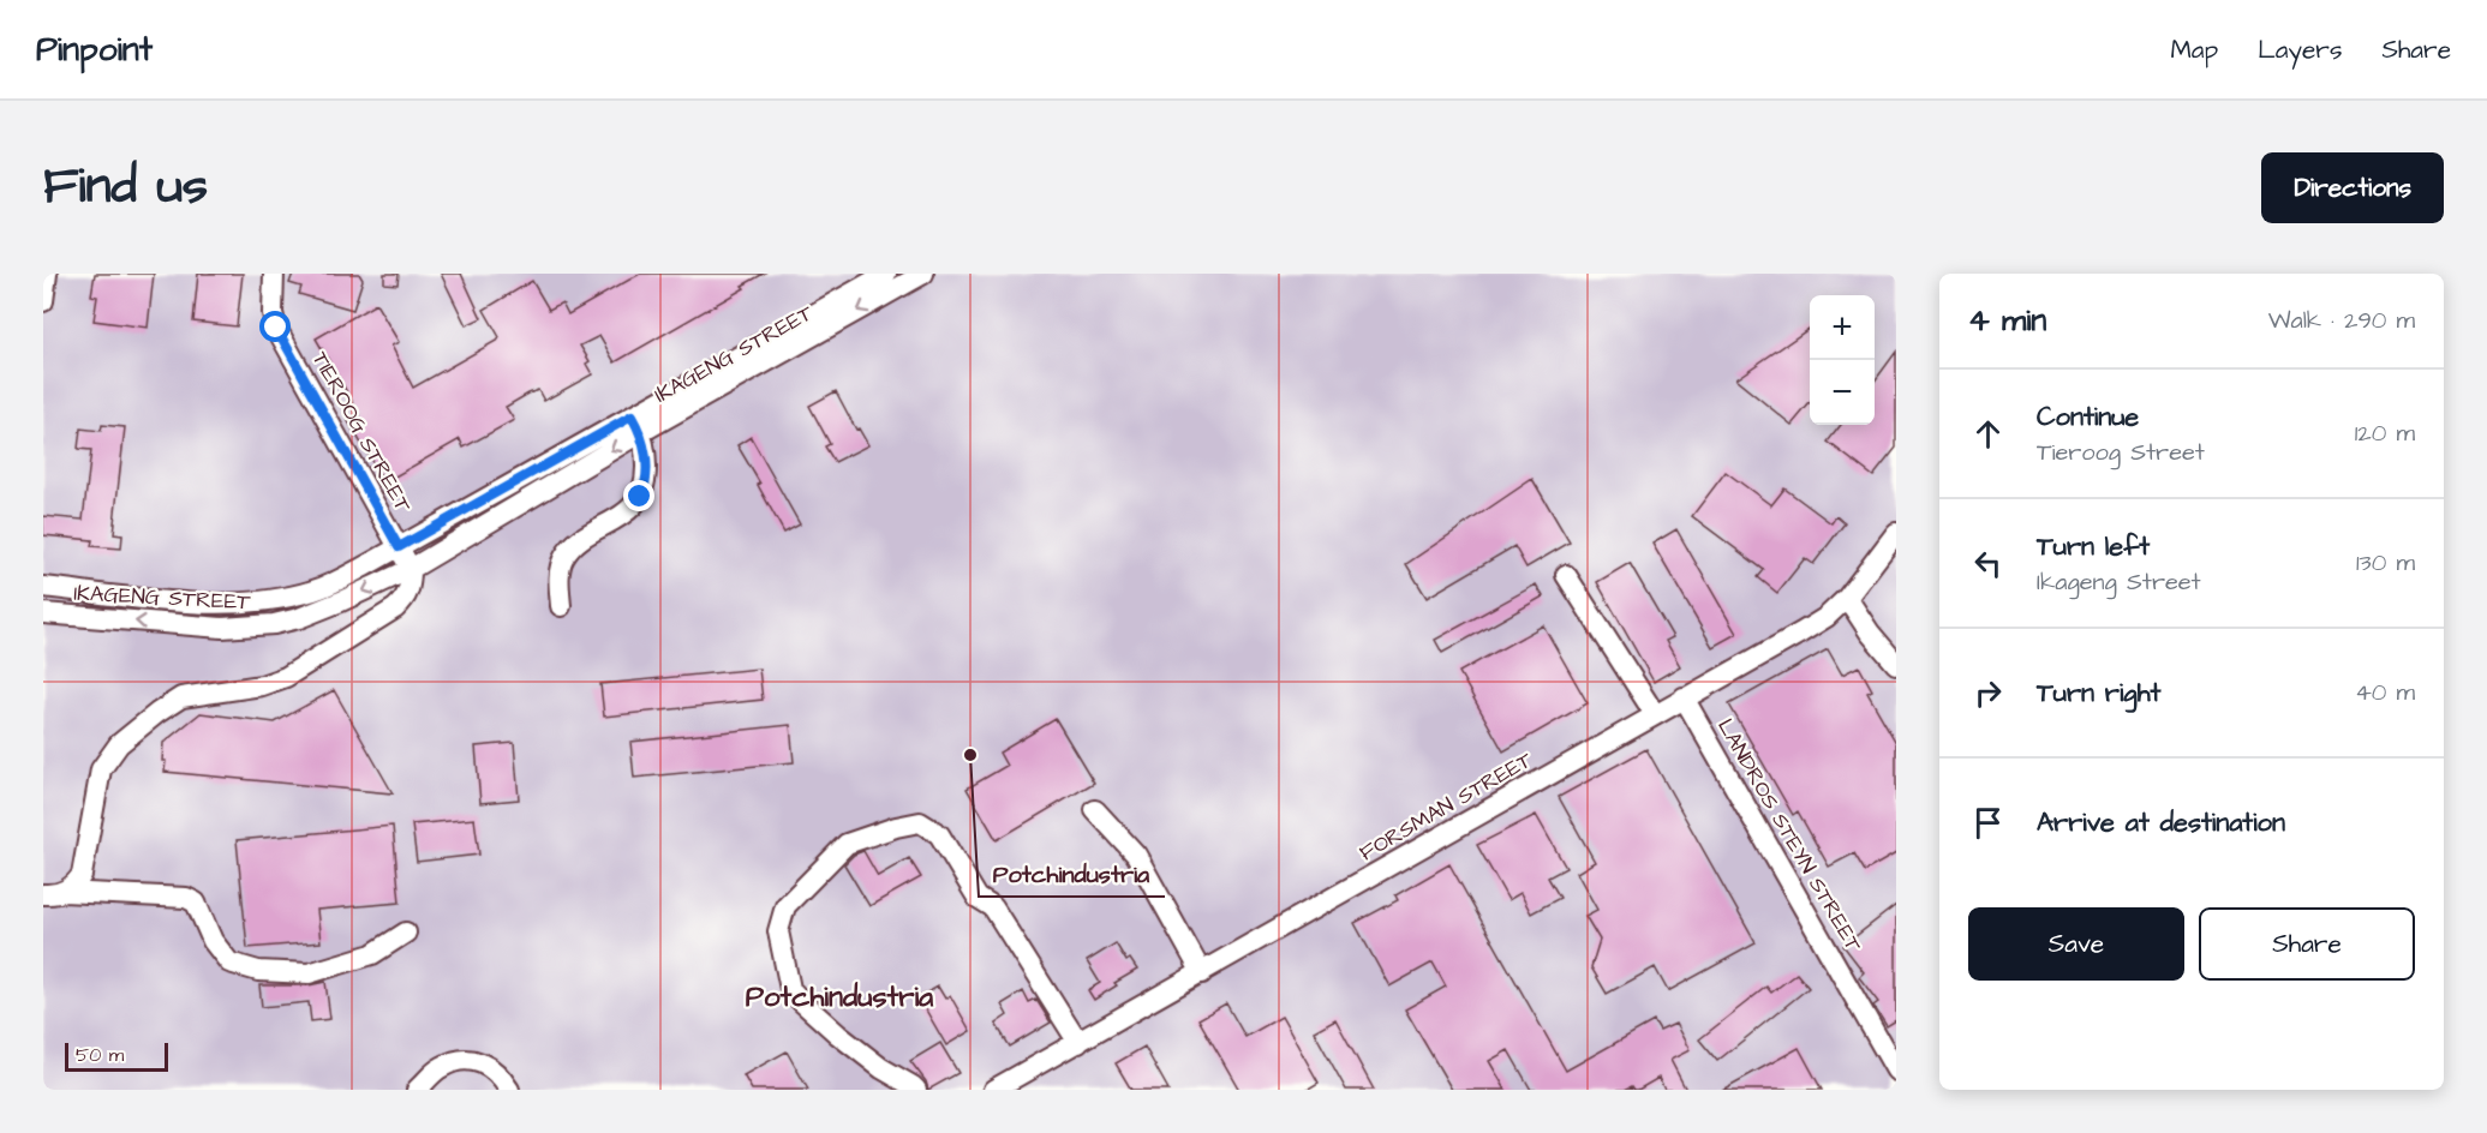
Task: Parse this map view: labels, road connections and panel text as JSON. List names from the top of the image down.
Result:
{
  "streets": {
    "street": [
      "IKAGENG STREET",
      "TIEROOG STREET",
      "FORSMAN STREET",
      "LANDROS STEYN STREET"
    ]
  },
  "crossings": [
    ["IKAGENG STREET", "TIEROOG STREET"],
    ["FORSMAN STREET", "LANDROS STEYN STREET"]
  ],
  "districts": ["Potchindustria"],
  "places": ["Potchindustria"],
  "scale_bar": "50 m",
  "page": {
    "header": "Pinpoint",
    "nav": ["Map", "Layers", "Share"],
    "title": "Find us",
    "buttons": [
      "Directions",
      ["Save", "Share"]
    ],
    "heading": ["4 min", "Walk · 290 m"],
    "map_buttons": ["+", "−"],
    "list": [
      ["Continue", "Tieroog Street", "120 m"],
      ["Turn left", "Ikageng Street", "130 m"],
      ["Turn right", "40 m"],
      "Arrive at destination"
    ],
    "scale": "50 m"
  }
}
